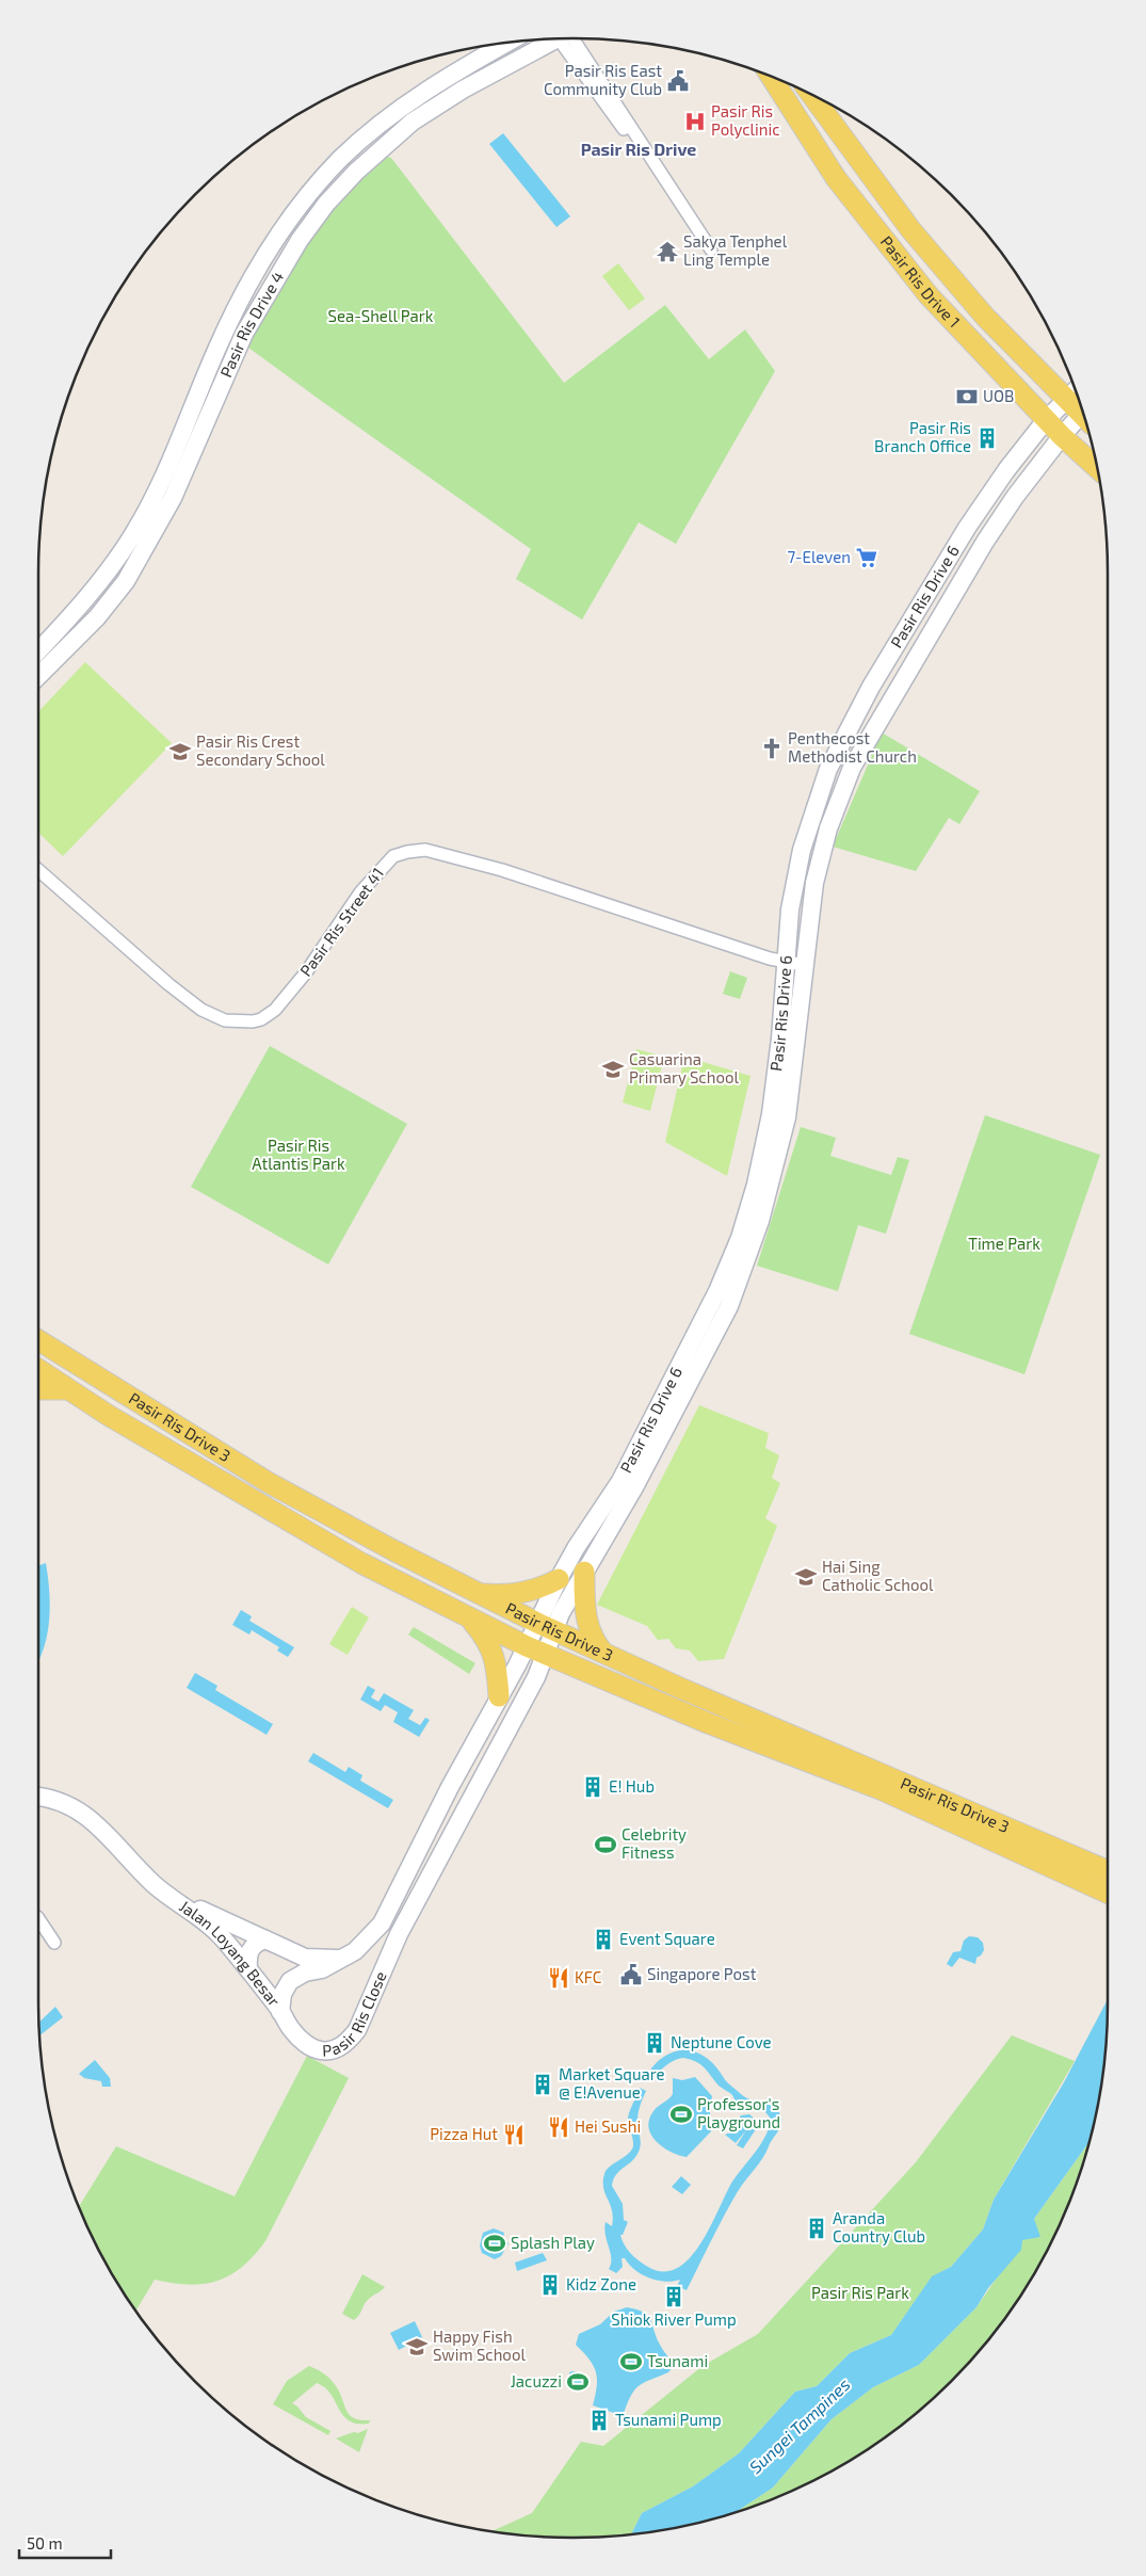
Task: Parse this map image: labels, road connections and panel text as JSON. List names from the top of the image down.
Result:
{
  "streets": {
    "main road": ["Pasir Ris Drive 1", "Pasir Ris Drive 3"],
    "street": [
      "Pasir Ris Drive 4",
      "Pasir Ris Drive 6",
      "Pasir Ris Street 41",
      "Jalan Loyang Besar",
      "Pasir Ris Close"
    ]
  },
  "crossings": [
    ["Pasir Ris Drive 1", "Pasir Ris Drive 6"],
    ["Pasir Ris Drive 6", "Pasir Ris Street 41"],
    ["Pasir Ris Drive 6", "Pasir Ris Drive 3"],
    ["Pasir Ris Drive 6", "Pasir Ris Close"],
    ["Pasir Ris Drive 3", "Pasir Ris Close"],
    ["Jalan Loyang Besar", "Pasir Ris Close"]
  ],
  "districts": ["Pasir Ris Drive"],
  "water": ["Sungei Tampines"],
  "parks": [
    "Sea-Shell Park",
    "Pasir Ris Atlantis Park",
    "Time Park",
    "Pasir Ris Park"
  ],
  "places": {
    "public building": ["Pasir Ris East Community Club", "Singapore Post"],
    "hospital": ["Pasir Ris Polyclinic"],
    "temple": ["Sakya Tenphel Ling Temple"],
    "bank": ["UOB"],
    "building": [
      "Pasir Ris Branch Office",
      "E! Hub",
      "Event Square",
      "Neptune Cove",
      "Market Square @ E!Avenue",
      "Aranda Country Club",
      "Kidz Zone",
      "Shiok River Pump",
      "Tsunami Pump"
    ],
    "supermarket": ["7-Eleven"],
    "church": ["Penthecost Methodist Church"],
    "school or university": [
      "Pasir Ris Crest Secondary School",
      "Casuarina Primary School",
      "Hai Sing Catholic School",
      "Happy Fish Swim School"
    ],
    "sports": [
      "Celebrity Fitness",
      "Professor's Playground",
      "Splash Play",
      "Tsunami",
      "Jacuzzi"
    ],
    "restaurant": ["KFC", "Hei Sushi", "Pizza Hut"]
  },
  "scale_bar": "50 m"
}
